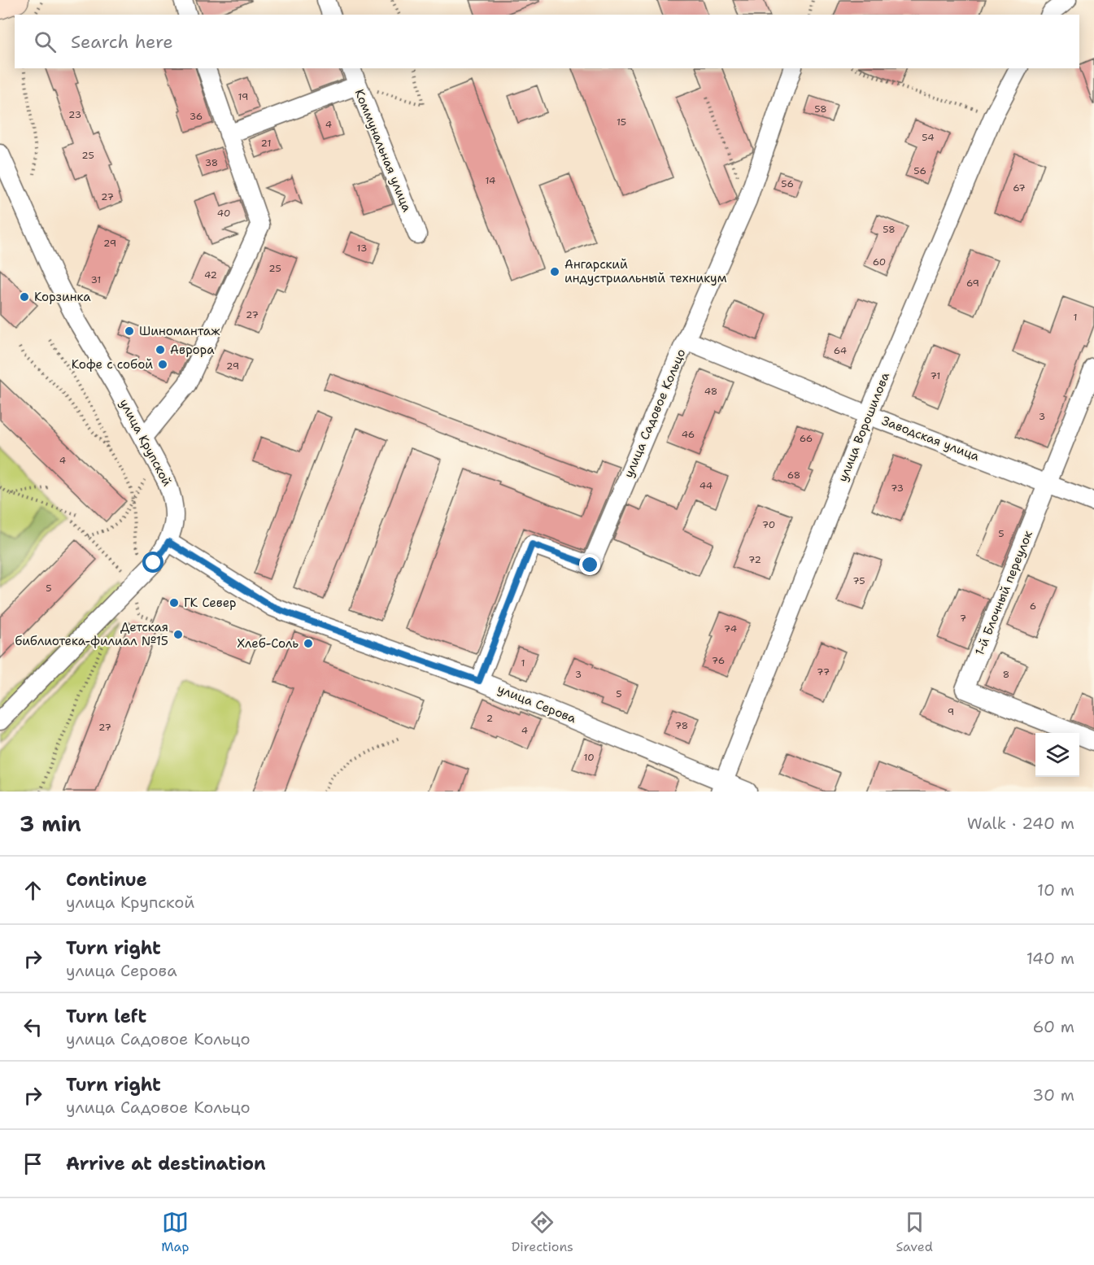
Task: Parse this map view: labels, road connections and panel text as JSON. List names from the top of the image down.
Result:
{
  "streets": {
    "street": [
      "Коммунальная улица",
      "улица Садовое Кольцо",
      "улица Ворошилова",
      "Заводская улица",
      "улица Крупской",
      "1-й Блочный переулок",
      "улица Серова"
    ]
  },
  "crossings": [
    ["улица Садовое Кольцо", "Заводская улица"],
    ["улица Садовое Кольцо", "улица Серова"],
    ["улица Ворошилова", "Заводская улица"],
    ["улица Ворошилова", "улица Серова"],
    ["Заводская улица", "1-й Блочный переулок"],
    ["улица Крупской", "улица Серова"]
  ],
  "places": [
    "Ангарский индустриальный техникум",
    "Корзинка",
    "Шиномантаж",
    "Аврора",
    "Кофе с собой",
    "ГК Север",
    "Детская библиотека-филиал №15",
    "Хлеб-Соль"
  ],
  "house_numbers": [
    "19",
    "58",
    "23",
    "36",
    "15",
    "4",
    "54",
    "21",
    "25",
    "38",
    "56",
    "14",
    "56",
    "67",
    "27",
    "40",
    "58",
    "29",
    "13",
    "60",
    "25",
    "42",
    "31",
    "69",
    "27",
    "1",
    "64",
    "29",
    "71",
    "48",
    "3",
    "46",
    "66",
    "4",
    "68",
    "44",
    "73",
    "70",
    "5",
    "72",
    "75",
    "5",
    "6",
    "7",
    "74",
    "76",
    "1",
    "77",
    "3",
    "8",
    "5",
    "9",
    "2",
    "78",
    "27",
    "4",
    "10"
  ],
  "page": {
    "search": "Search here",
    "heading": ["3 min", "Walk · 240 m"],
    "list": [
      ["Continue", "улица Крупской", "10 m"],
      ["Turn right", "улица Серова", "140 m"],
      ["Turn left", "улица Садовое Кольцо", "60 m"],
      ["Turn right", "улица Садовое Кольцо", "30 m"],
      "Arrive at destination"
    ],
    "nav": ["Map", "Directions", "Saved"]
  }
}
